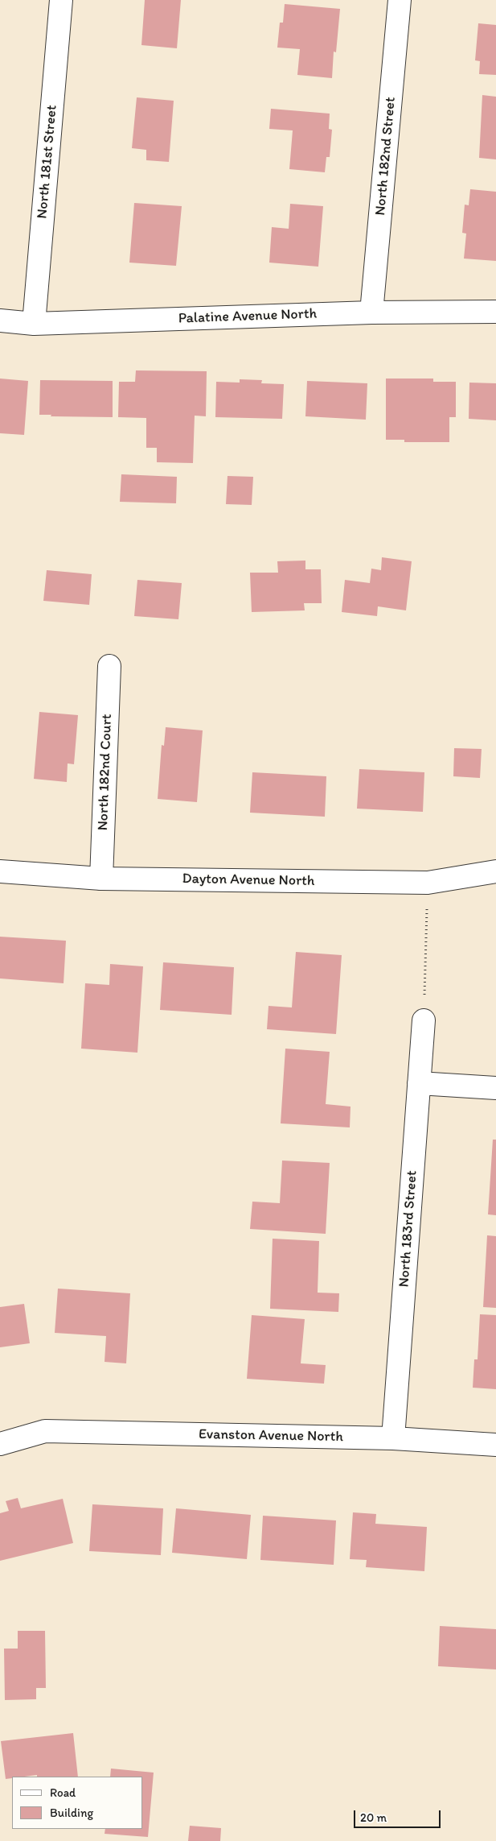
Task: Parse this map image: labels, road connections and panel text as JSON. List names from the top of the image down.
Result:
{
  "streets": {
    "street": [
      "North 182nd Street",
      "North 181st Street",
      "Palatine Avenue North",
      "North 182nd Court",
      "Dayton Avenue North",
      "North 183rd Street",
      "Evanston Avenue North"
    ]
  },
  "crossings": [
    ["North 182nd Street", "Palatine Avenue North"],
    ["North 181st Street", "Palatine Avenue North"],
    ["North 182nd Court", "Dayton Avenue North"],
    ["North 183rd Street", "Evanston Avenue North"]
  ],
  "legend": ["Road", "Building"],
  "scale_bar": "20 m"
}
